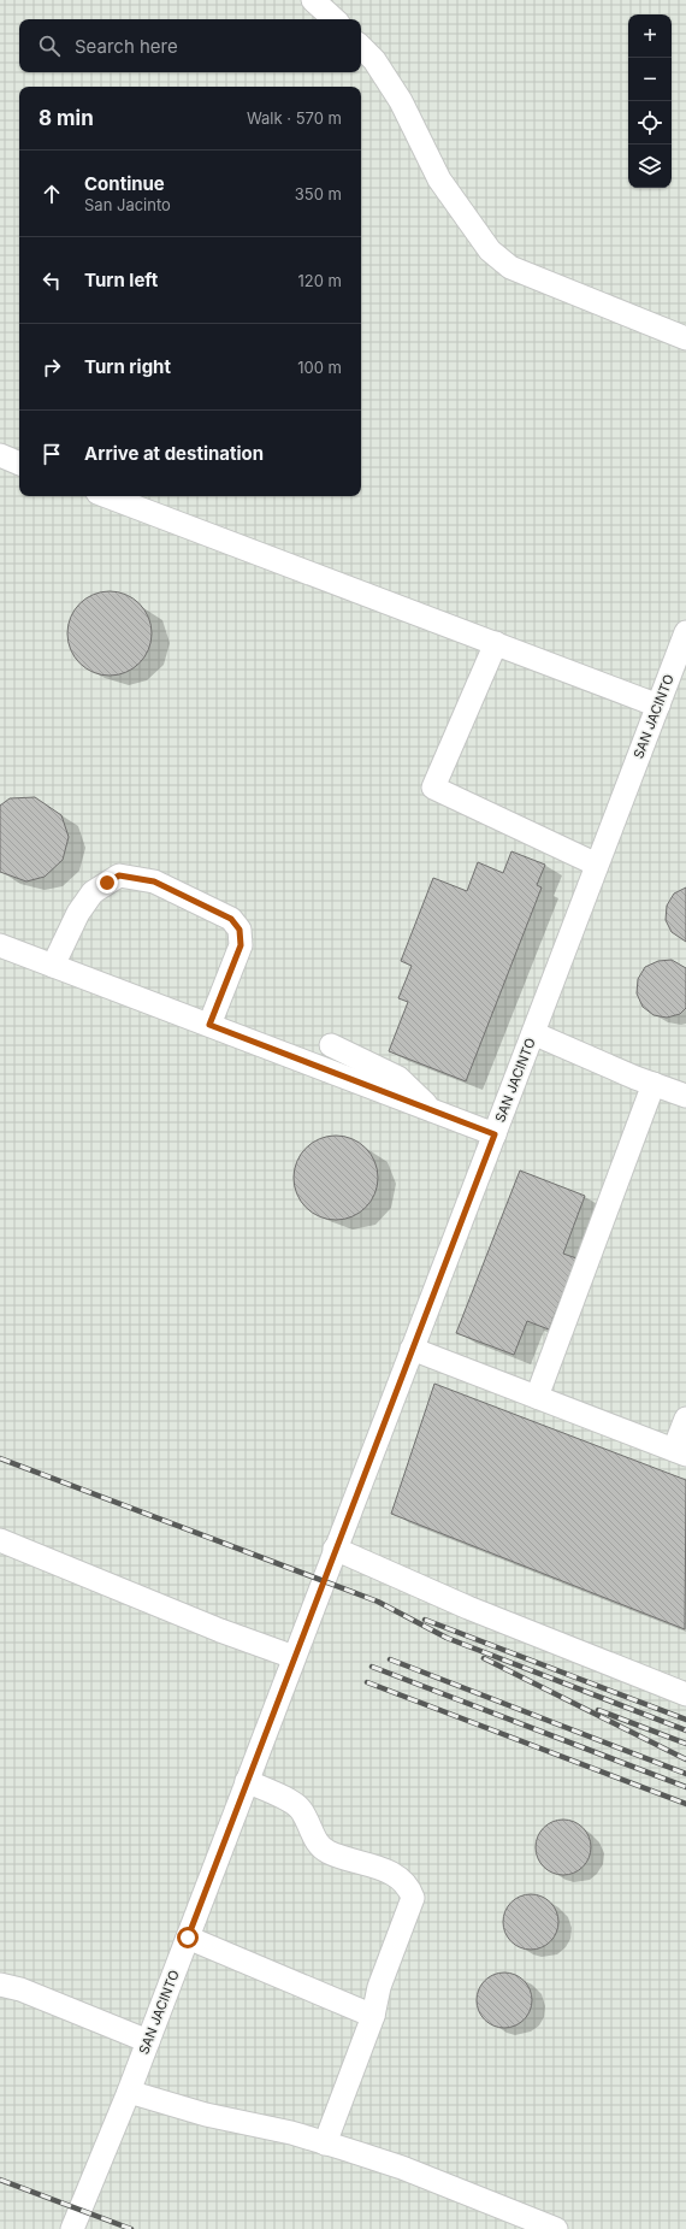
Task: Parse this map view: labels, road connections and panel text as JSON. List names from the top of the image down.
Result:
{
  "streets": {
    "lane": ["SAN JACINTO"]
  },
  "page": {
    "map_buttons": ["+", "−"],
    "search": "Search here",
    "heading": ["8 min", "Walk · 570 m"],
    "list": [
      ["Continue", "San Jacinto", "350 m"],
      ["Turn left", "120 m"],
      ["Turn right", "100 m"],
      "Arrive at destination"
    ]
  }
}
